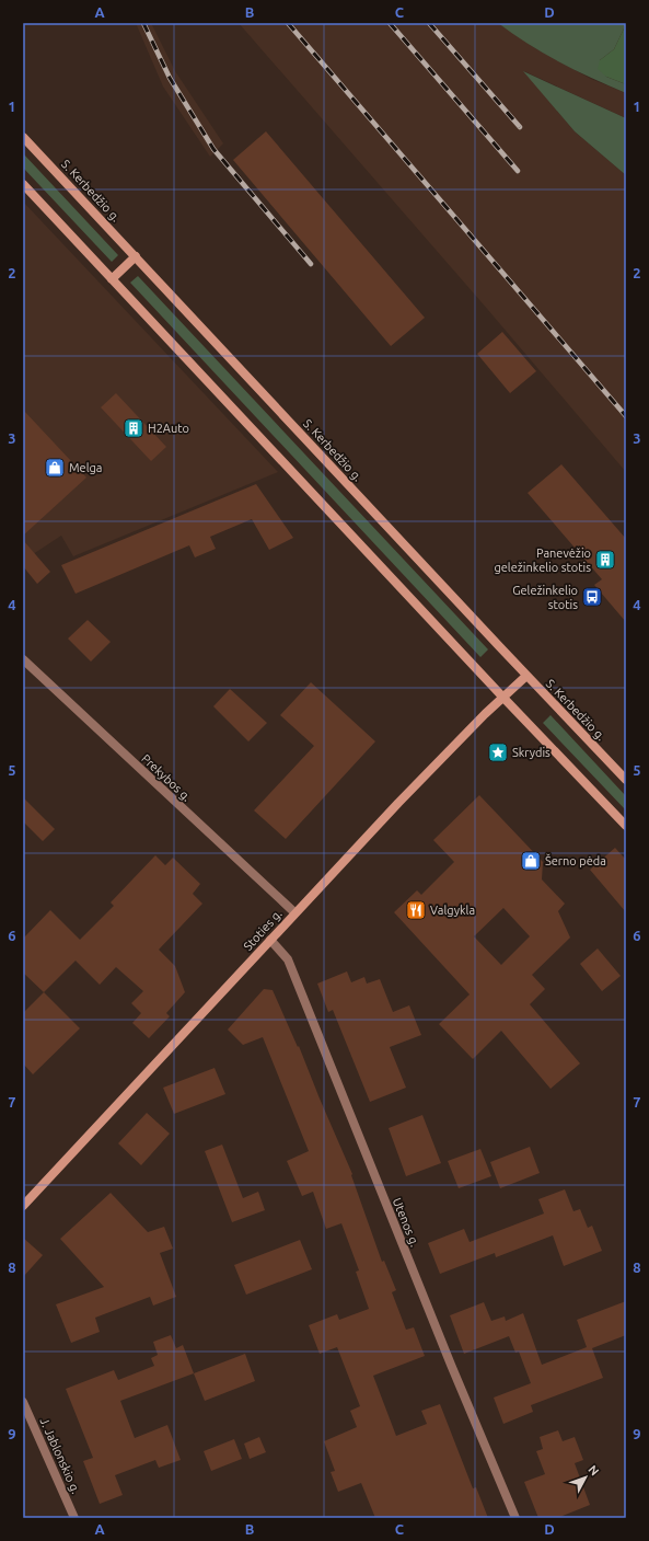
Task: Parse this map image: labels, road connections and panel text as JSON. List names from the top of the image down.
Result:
{
  "streets": {
    "main road": ["S. Kerbedžio g.", "Stoties g."],
    "street": ["Prekybos g.", "Utenos g.", "J. Jablonskio g."]
  },
  "crossings": [
    ["S. Kerbedžio g.", "Stoties g."],
    ["Prekybos g.", "Stoties g."],
    ["Stoties g.", "Utenos g."]
  ],
  "places": {
    "building": ["H2Auto", "Panevėžio geležinkelio stotis"],
    "shop": ["Melga", "Šerno pėda"],
    "bus stop": ["Geležinkelio stotis"],
    "place": ["Skrydis"],
    "restaurant": ["Valgykla"]
  },
  "north": "top right",
  "grid": {
    "columns": [
      "A",
      "B",
      "C",
      "D"
    ],
    "rows": [
      "1",
      "2",
      "3",
      "4",
      "5",
      "6",
      "7",
      "8",
      "9"
    ]
  }
}
